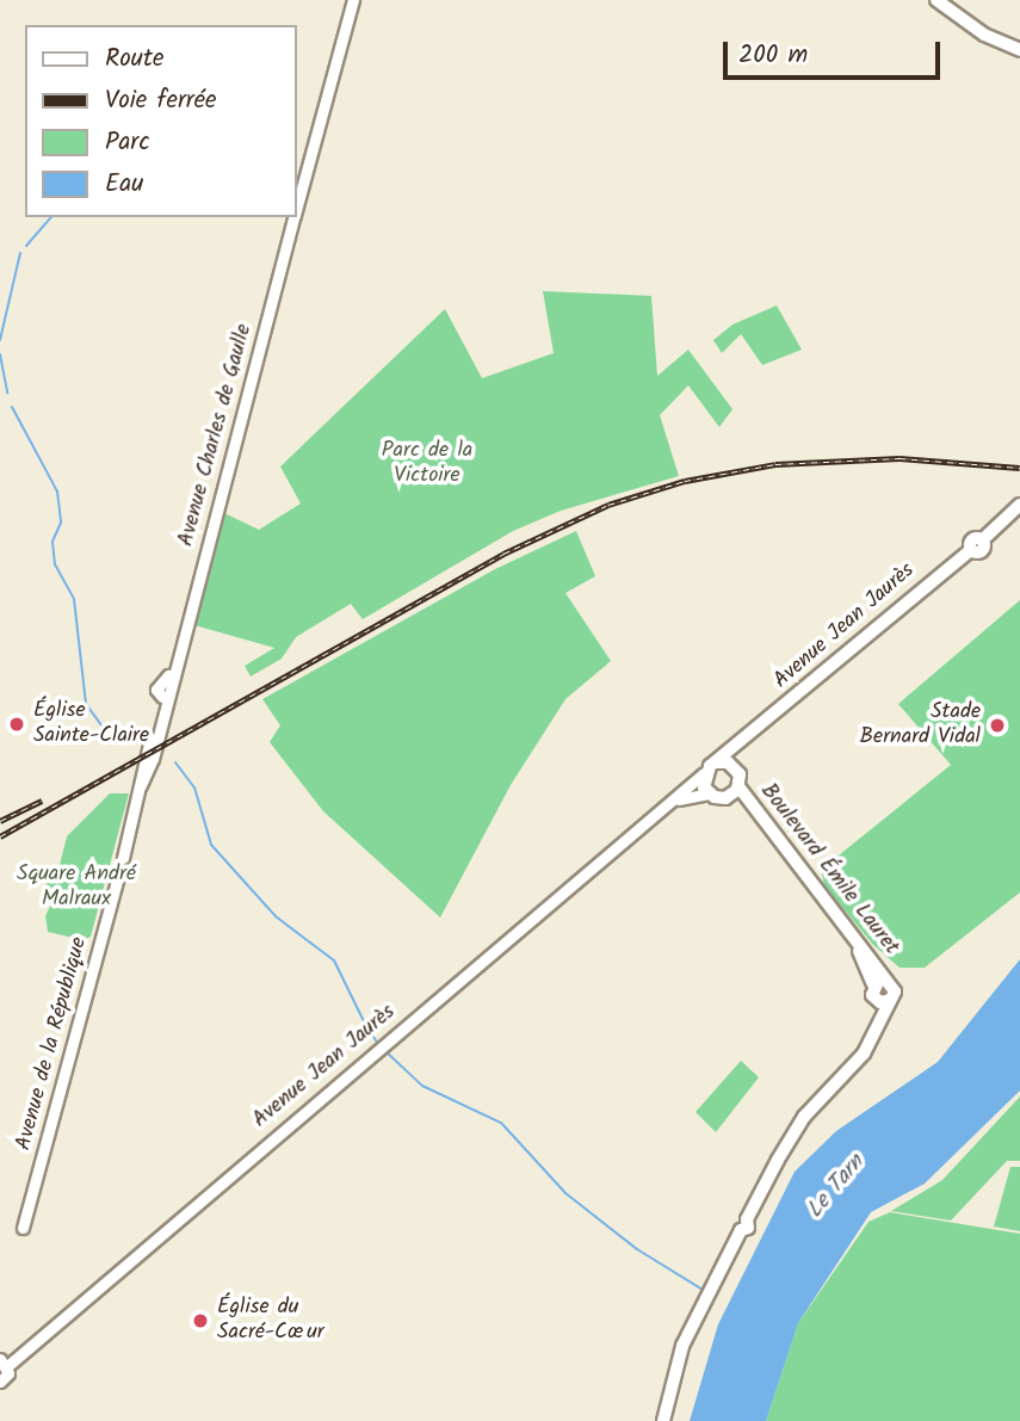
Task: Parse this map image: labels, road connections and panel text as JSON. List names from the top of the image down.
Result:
{
  "streets": {
    "main road": [
      "Avenue Charles de Gaulle",
      "Avenue Jean Jaurès",
      "Boulevard Émile Lauret",
      "Avenue de la République"
    ]
  },
  "crossings": [
    ["Avenue Charles de Gaulle", "Avenue de la République"],
    ["Avenue Jean Jaurès", "Boulevard Émile Lauret"]
  ],
  "water": ["Le Tarn"],
  "parks": ["Parc de la Victoire", "Square André Malraux"],
  "places": ["Église Sainte-Claire", "Stade Bernard Vidal", "Église du Sacré-Cœur"],
  "legend": [
    "Route",
    "Voie ferrée",
    "Parc",
    "Eau"
  ],
  "scale_bar": "200 m"
}
